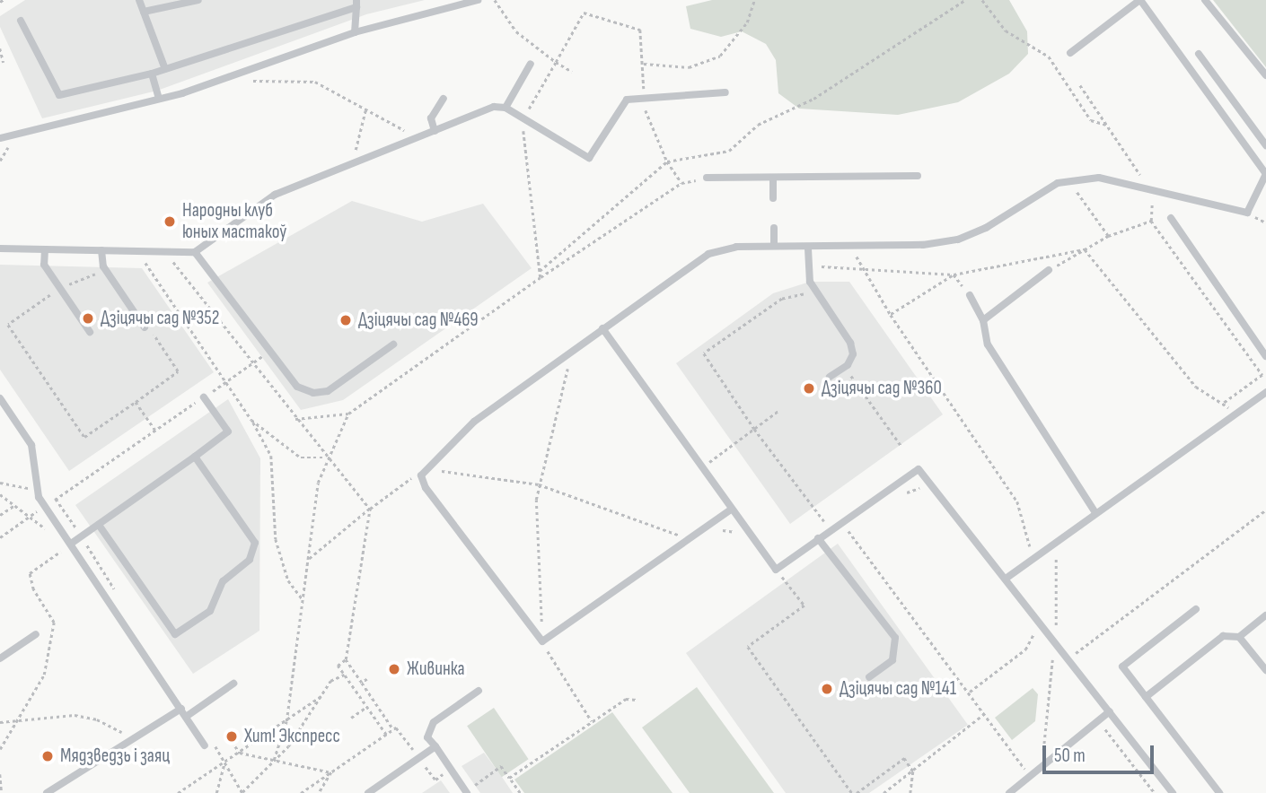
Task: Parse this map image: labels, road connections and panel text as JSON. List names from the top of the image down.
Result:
{
  "places": [
    "Народны клуб юных мастакоў",
    "Дзіцячы сад №352",
    "Дзіцячы сад №469",
    "Дзіцячы сад №360",
    "Живинка",
    "Дзіцячы сад №141",
    "Хит! Экспресс",
    "Мядзведзь і заяц"
  ],
  "scale_bar": "50 m"
}
